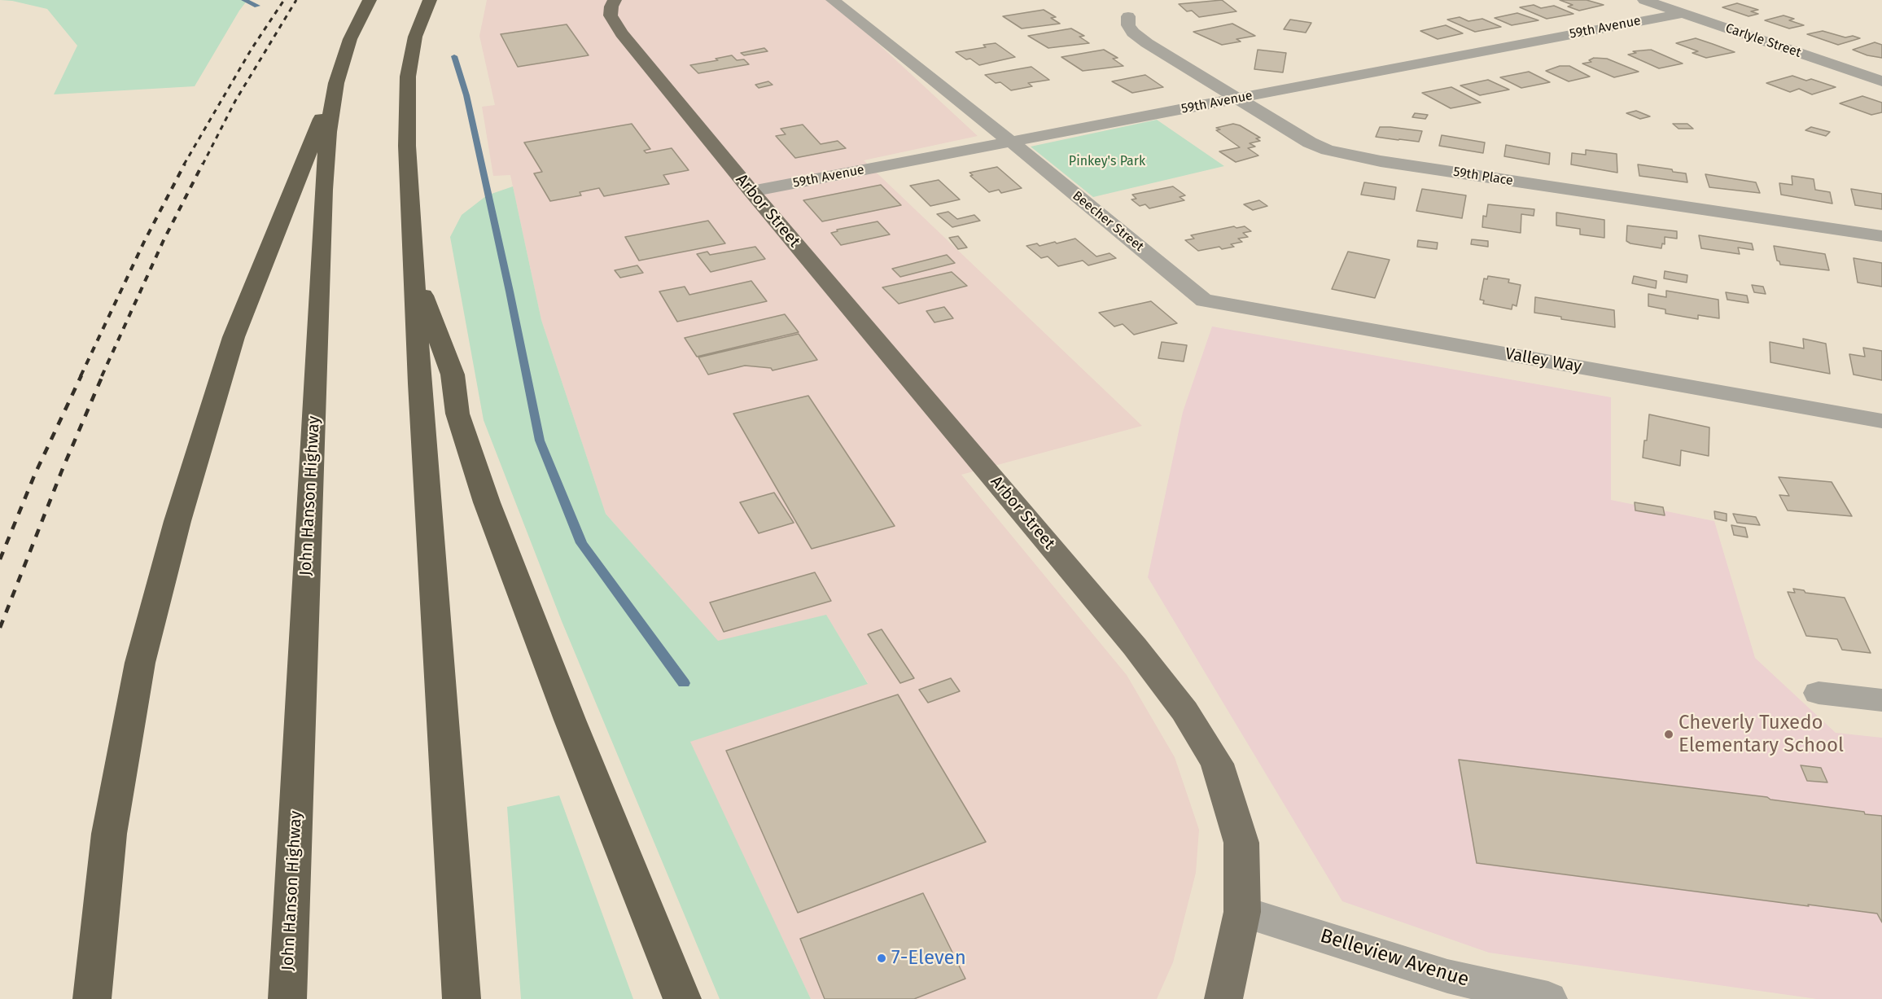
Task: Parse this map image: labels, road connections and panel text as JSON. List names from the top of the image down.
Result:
{
  "streets": {
    "highway": ["John Hanson Highway"],
    "main road": ["Arbor Street"],
    "street": [
      "59th Avenue",
      "Carlyle Street",
      "59th Place",
      "Beecher Street",
      "Valley Way",
      "Belleview Avenue"
    ]
  },
  "crossings": [
    ["59th Avenue", "Carlyle Street"],
    ["59th Avenue", "59th Place"],
    ["59th Avenue", "Arbor Street"],
    ["59th Avenue", "Beecher Street"],
    ["Arbor Street", "Belleview Avenue"],
    ["Beecher Street", "Valley Way"]
  ],
  "parks": ["Pinkey's Park"],
  "places": ["Cheverly Tuxedo Elementary School", "7-Eleven"]
}
